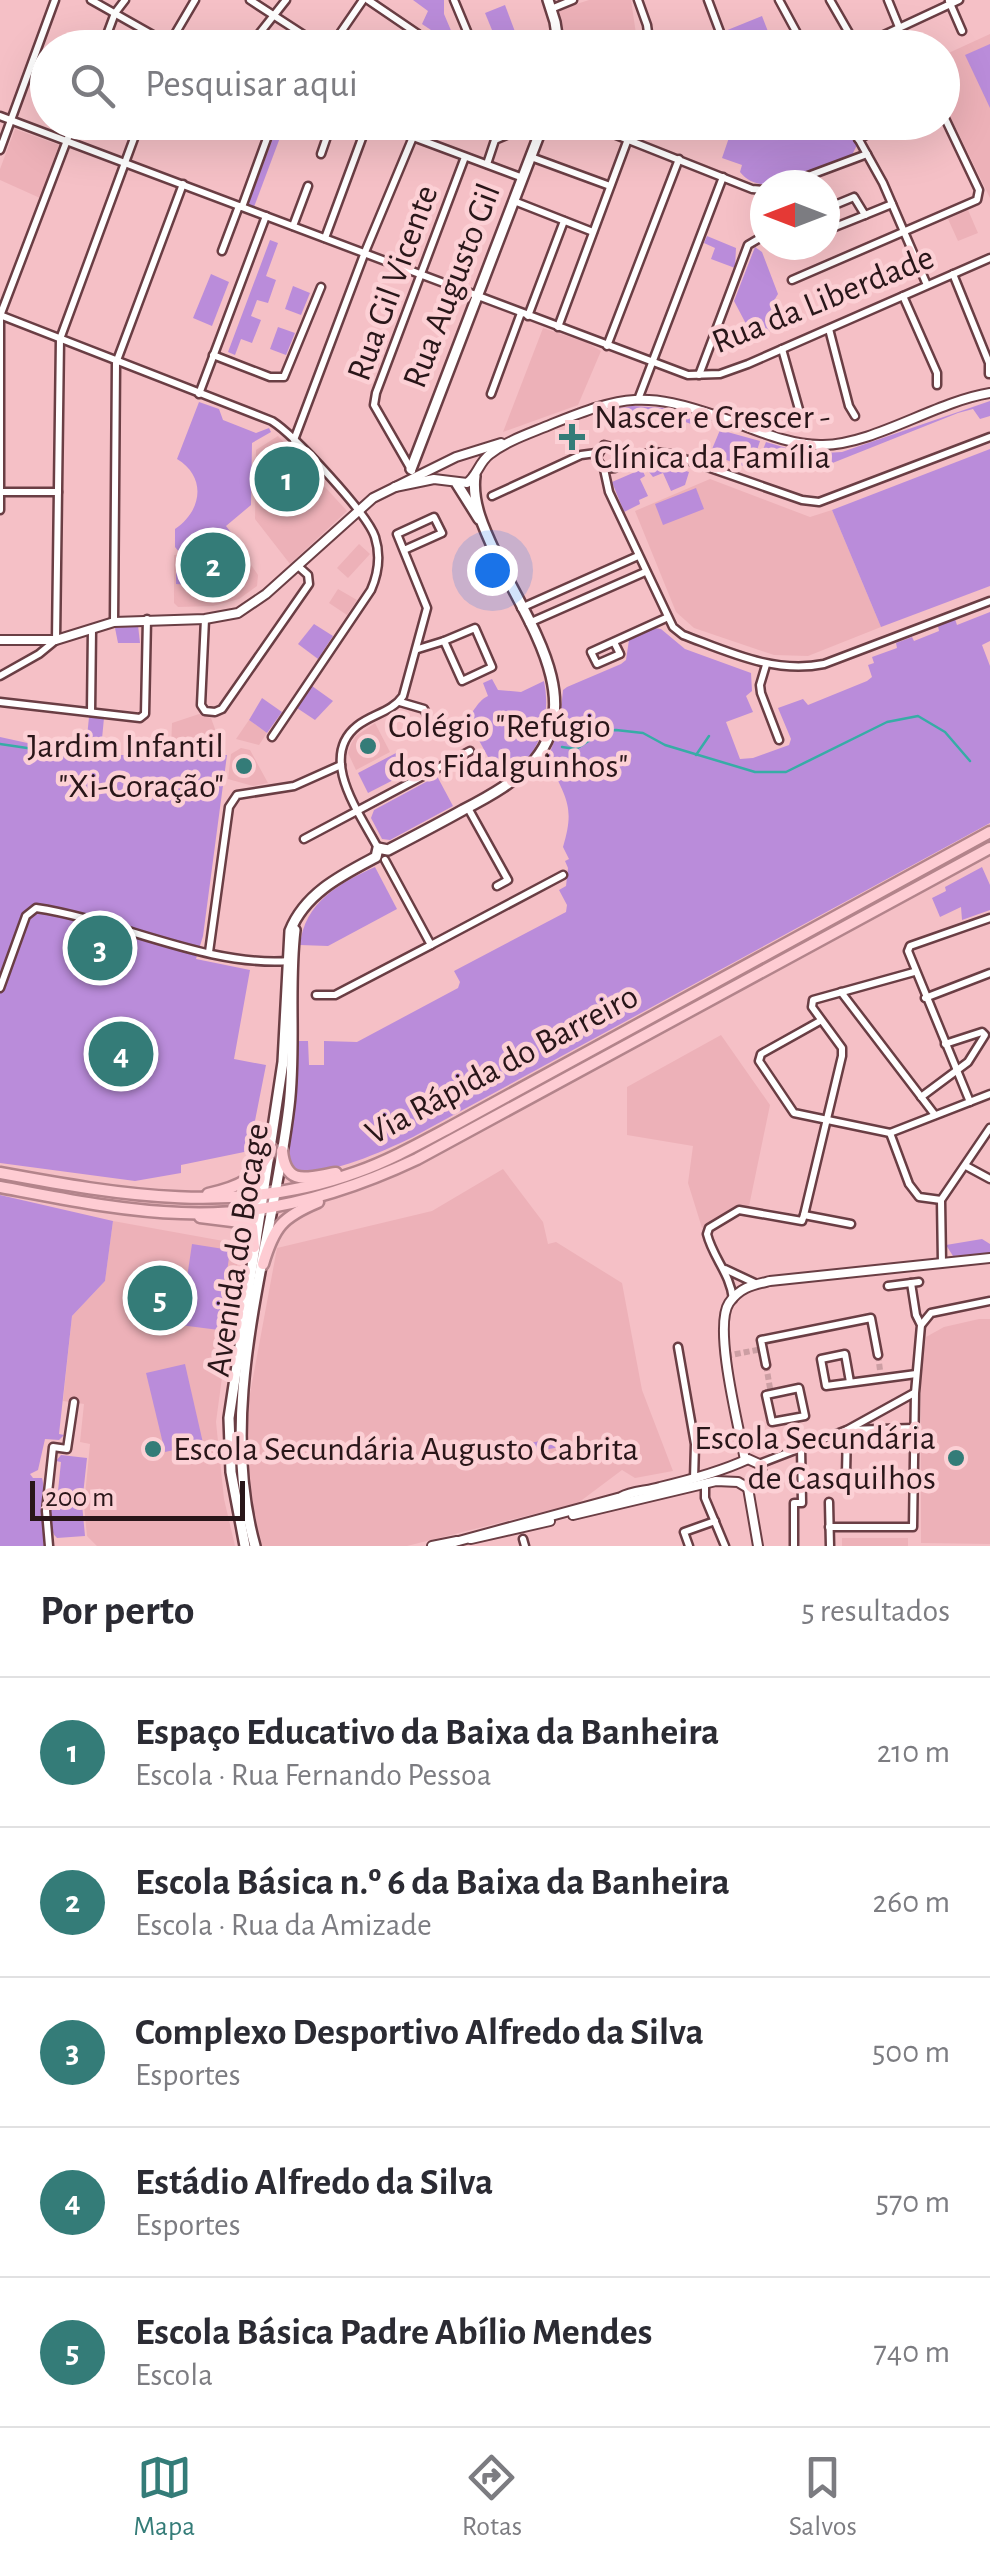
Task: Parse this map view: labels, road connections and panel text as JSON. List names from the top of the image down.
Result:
{
  "streets": {
    "highway": ["Via Rápida do Barreiro"],
    "main road": ["Rua Augusto Gil", "Avenida do Bocage"],
    "street": ["Rua Gil Vicente", "Rua da Liberdade"]
  },
  "crossings": [
    ["Rua Gil Vicente", "Rua Augusto Gil"],
    ["Rua Gil Vicente", "Rua da Liberdade"],
    ["Rua Augusto Gil", "Rua da Liberdade"],
    ["Via Rápida do Barreiro", "Avenida do Bocage"]
  ],
  "places": {
    "health": ["Nascer e Crescer - Clínica da Família"],
    "other": [
      "Colégio \"Refúgio dos Fidalguinhos\"",
      "Jardim Infantil \"Xi-Coração\"",
      "Escola Secundária Augusto Cabrita",
      "Escola Secundária de Casquilhos"
    ]
  },
  "scale_bar": "200 m",
  "north": "left",
  "page": {
    "search": "Pesquisar aqui",
    "pins": [
      "1",
      "2",
      "3",
      "4",
      "5"
    ],
    "scale": "200 m",
    "heading": ["Por perto", "5 resultados"],
    "list": [
      {
        "mark": "1",
        "name": "Espaço Educativo da Baixa da Banheira",
        "note": "Escola · Rua Fernando Pessoa",
        "value": "210 m"
      },
      {
        "mark": "2",
        "name": "Escola Básica n.º 6 da Baixa da Banheira",
        "note": "Escola · Rua da Amizade",
        "value": "260 m"
      },
      {
        "mark": "3",
        "name": "Complexo Desportivo Alfredo da Silva",
        "note": "Esportes",
        "value": "500 m"
      },
      {
        "mark": "4",
        "name": "Estádio Alfredo da Silva",
        "note": "Esportes",
        "value": "570 m"
      },
      {
        "mark": "5",
        "name": "Escola Básica Padre Abílio Mendes",
        "note": "Escola",
        "value": "740 m"
      }
    ],
    "nav": ["Mapa", "Rotas", "Salvos"]
  }
}
